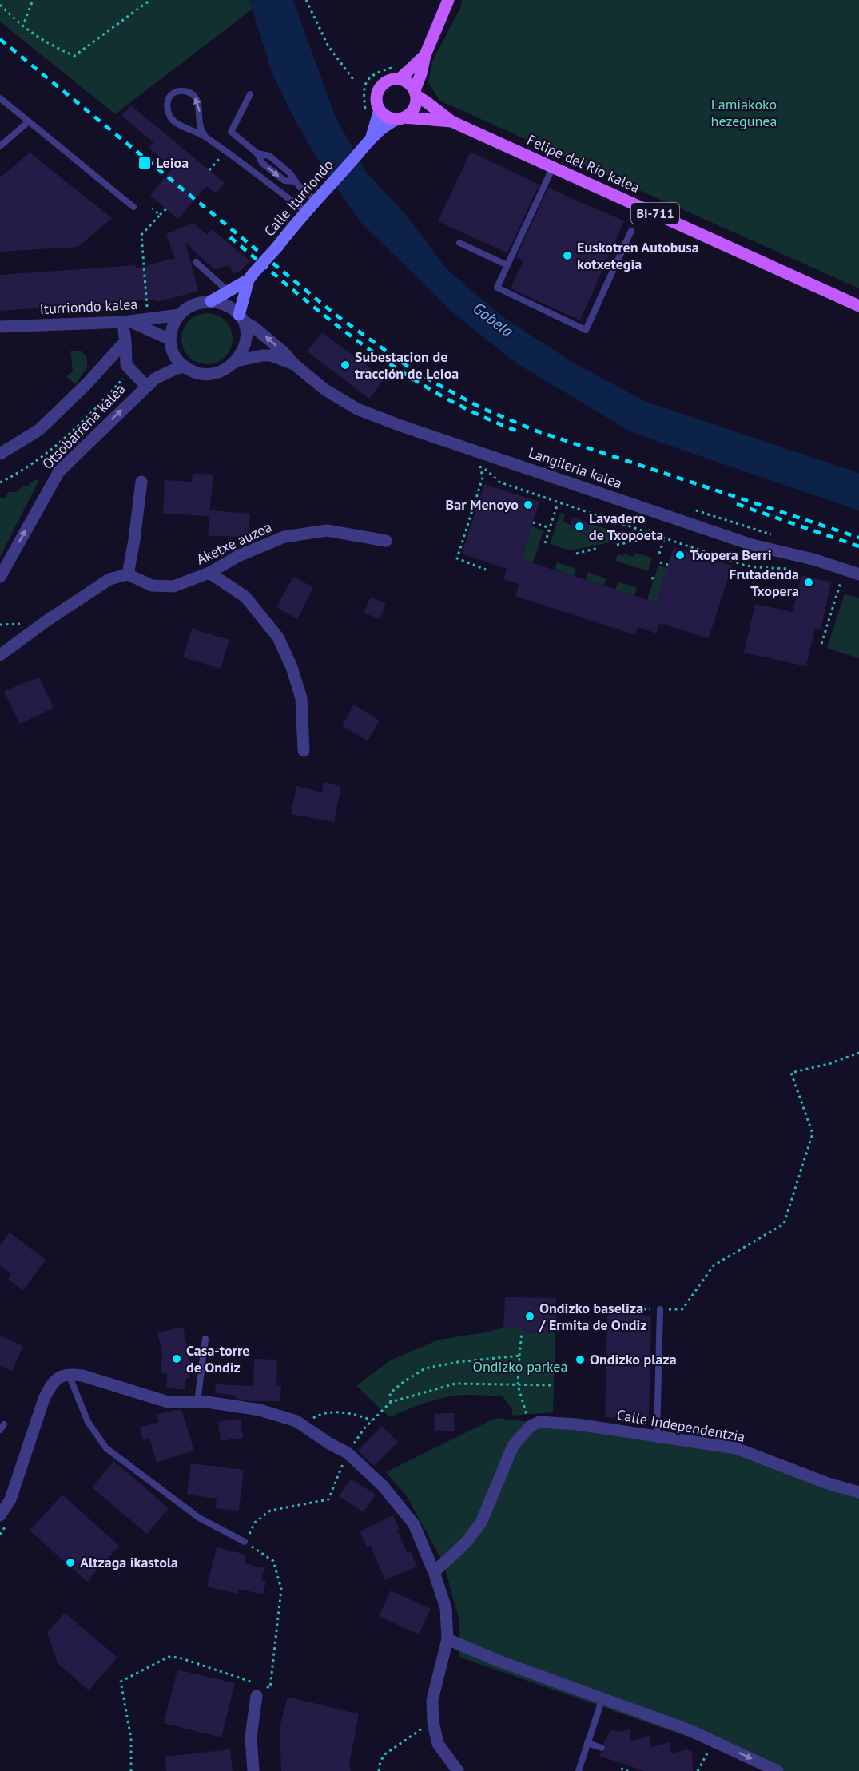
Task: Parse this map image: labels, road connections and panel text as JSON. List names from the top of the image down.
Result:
{
  "streets": {
    "main road": ["Felipe del Río kalea", "BI-711"],
    "street": [
      "Calle Iturriondo",
      "Iturriondo kalea",
      "Otsobarrena kalea",
      "Langileria kalea",
      "Aketxe auzoa",
      "Calle Independentzia"
    ]
  },
  "crossings": [
    ["Felipe del Río kalea", "Calle Iturriondo"],
    ["Calle Iturriondo", "Iturriondo kalea"],
    ["Calle Iturriondo", "Otsobarrena kalea"],
    ["Calle Iturriondo", "Langileria kalea"],
    ["Iturriondo kalea", "Otsobarrena kalea"],
    ["Iturriondo kalea", "Langileria kalea"],
    ["Otsobarrena kalea", "Langileria kalea"]
  ],
  "water": ["Gobela"],
  "parks": ["Lamiakoko hezegunea", "Ondizko parkea"],
  "places": {
    "transit": ["Leioa"],
    "other": [
      "Euskotren Autobusa kotxetegia",
      "Subestacion de tracción de Leioa",
      "Bar Menoyo",
      "Lavadero de Txopoeta",
      "Txopera Berri",
      "Frutadenda Txopera",
      "Ondizko baseliza / Ermita de Ondiz",
      "Casa-torre de Ondiz",
      "Ondizko plaza",
      "Altzaga ikastola"
    ]
  }
}
